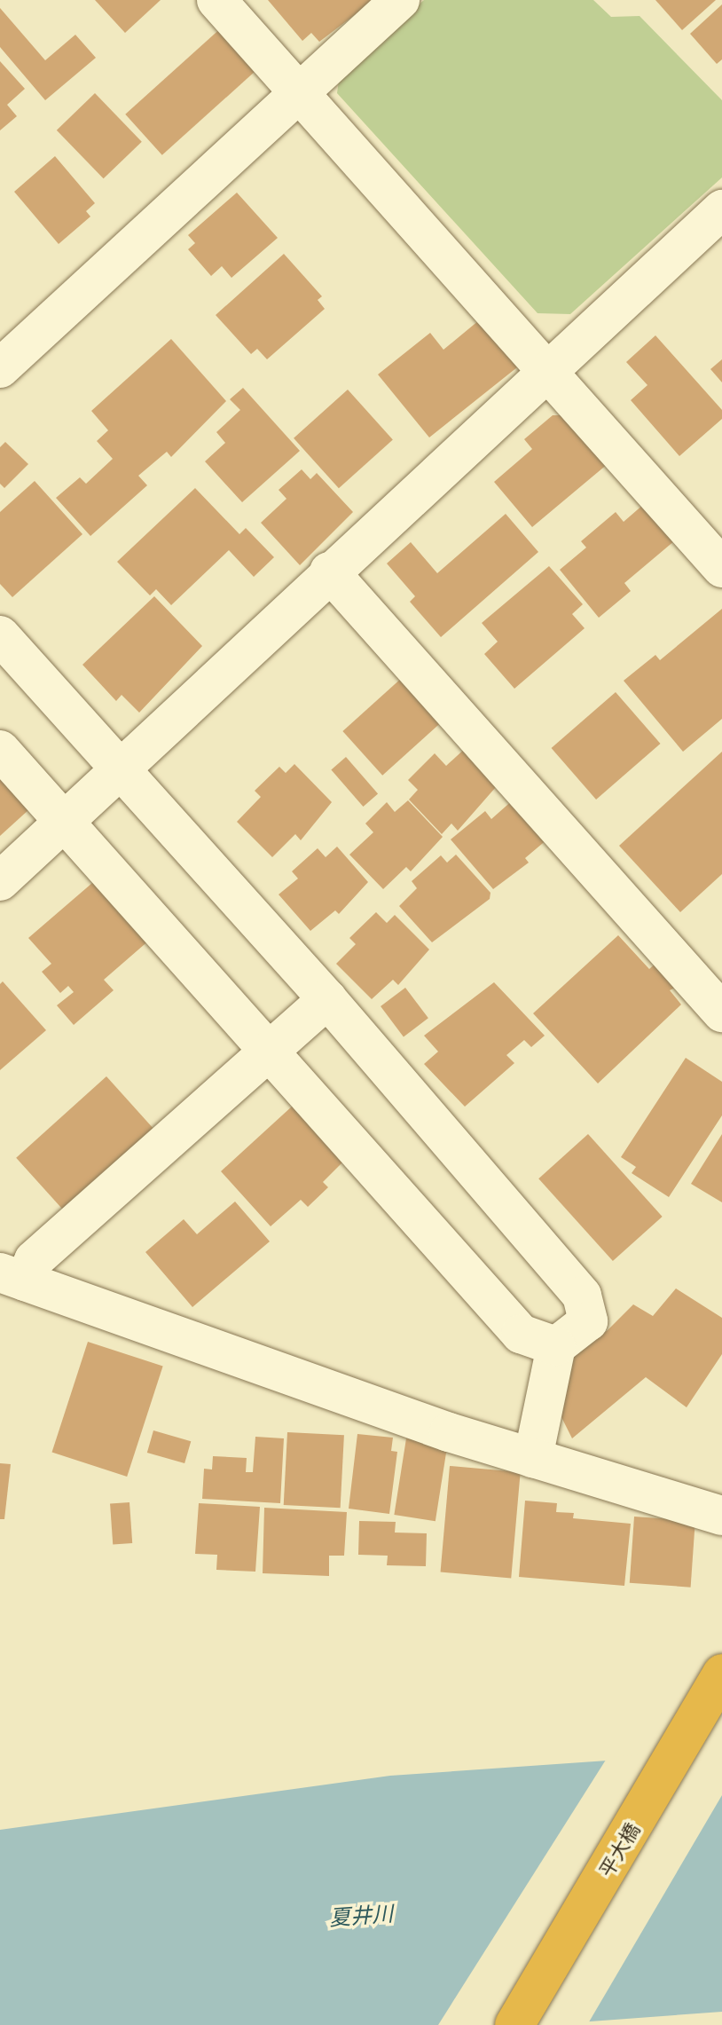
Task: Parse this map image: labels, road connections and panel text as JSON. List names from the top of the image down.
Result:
{
  "streets": {
    "highway": ["平大橋"]
  },
  "water": ["夏井川"]
}
